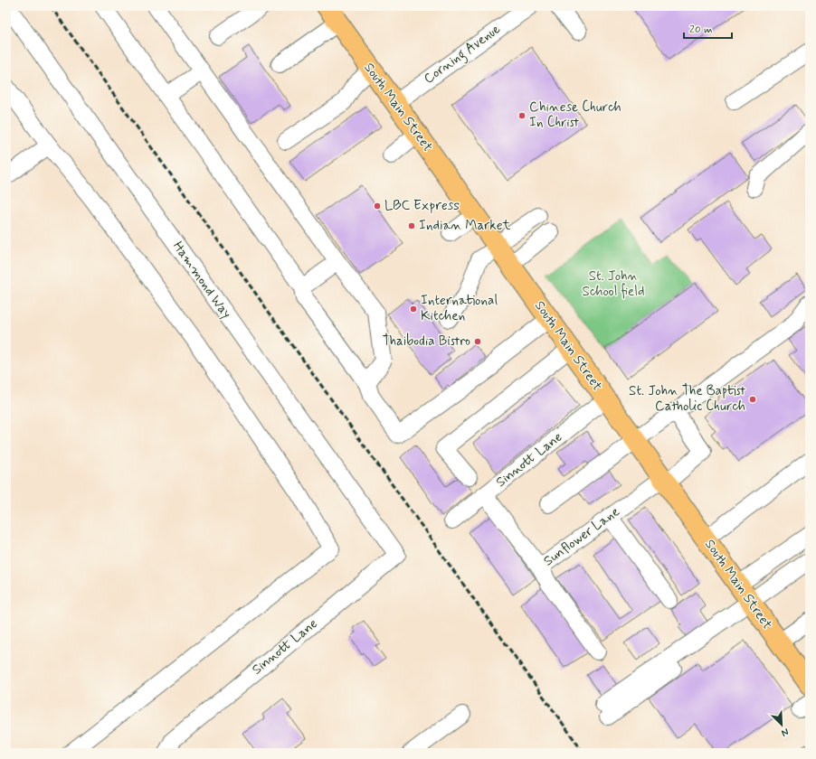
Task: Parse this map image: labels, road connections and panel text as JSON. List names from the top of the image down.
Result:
{
  "streets": {
    "main road": ["South Main Street"],
    "street": [
      "Corning Avenue",
      "Hammond Way",
      "Sinnott Lane",
      "Sunflower Lane"
    ]
  },
  "crossings": [
    ["Corning Avenue", "South Main Street"],
    ["South Main Street", "Sinnott Lane"],
    ["South Main Street", "Sunflower Lane"],
    ["Hammond Way", "Sinnott Lane"],
    ["Sinnott Lane", "Sunflower Lane"]
  ],
  "parks": ["St. John School field"],
  "places": [
    "Chinese Church In Christ",
    "LBC Express",
    "Indian Market",
    "International Kitchen",
    "Thaibodia Bistro",
    "St. John The Baptist Catholic Church"
  ],
  "scale_bar": "20 m",
  "north": "bottom right"
}
